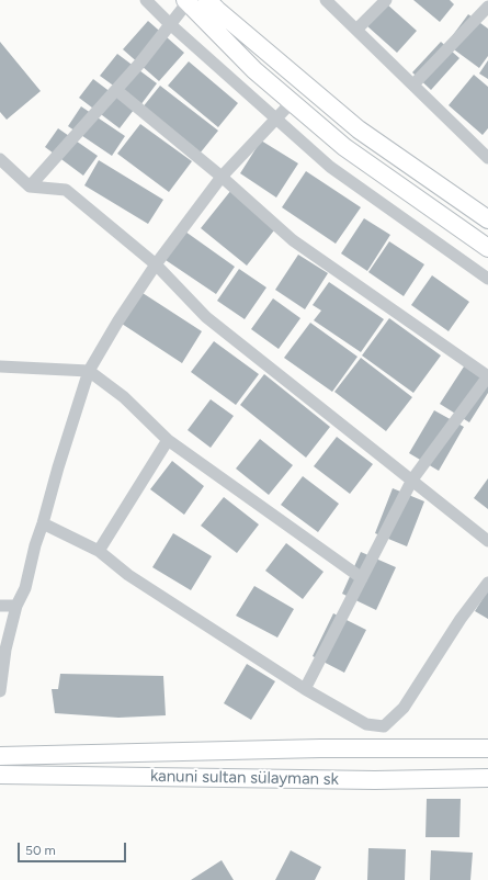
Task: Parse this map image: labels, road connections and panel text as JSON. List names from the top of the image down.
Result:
{
  "streets": {
    "main road": ["kanuni sultan sülayman sk"]
  },
  "scale_bar": "50 m"
}
